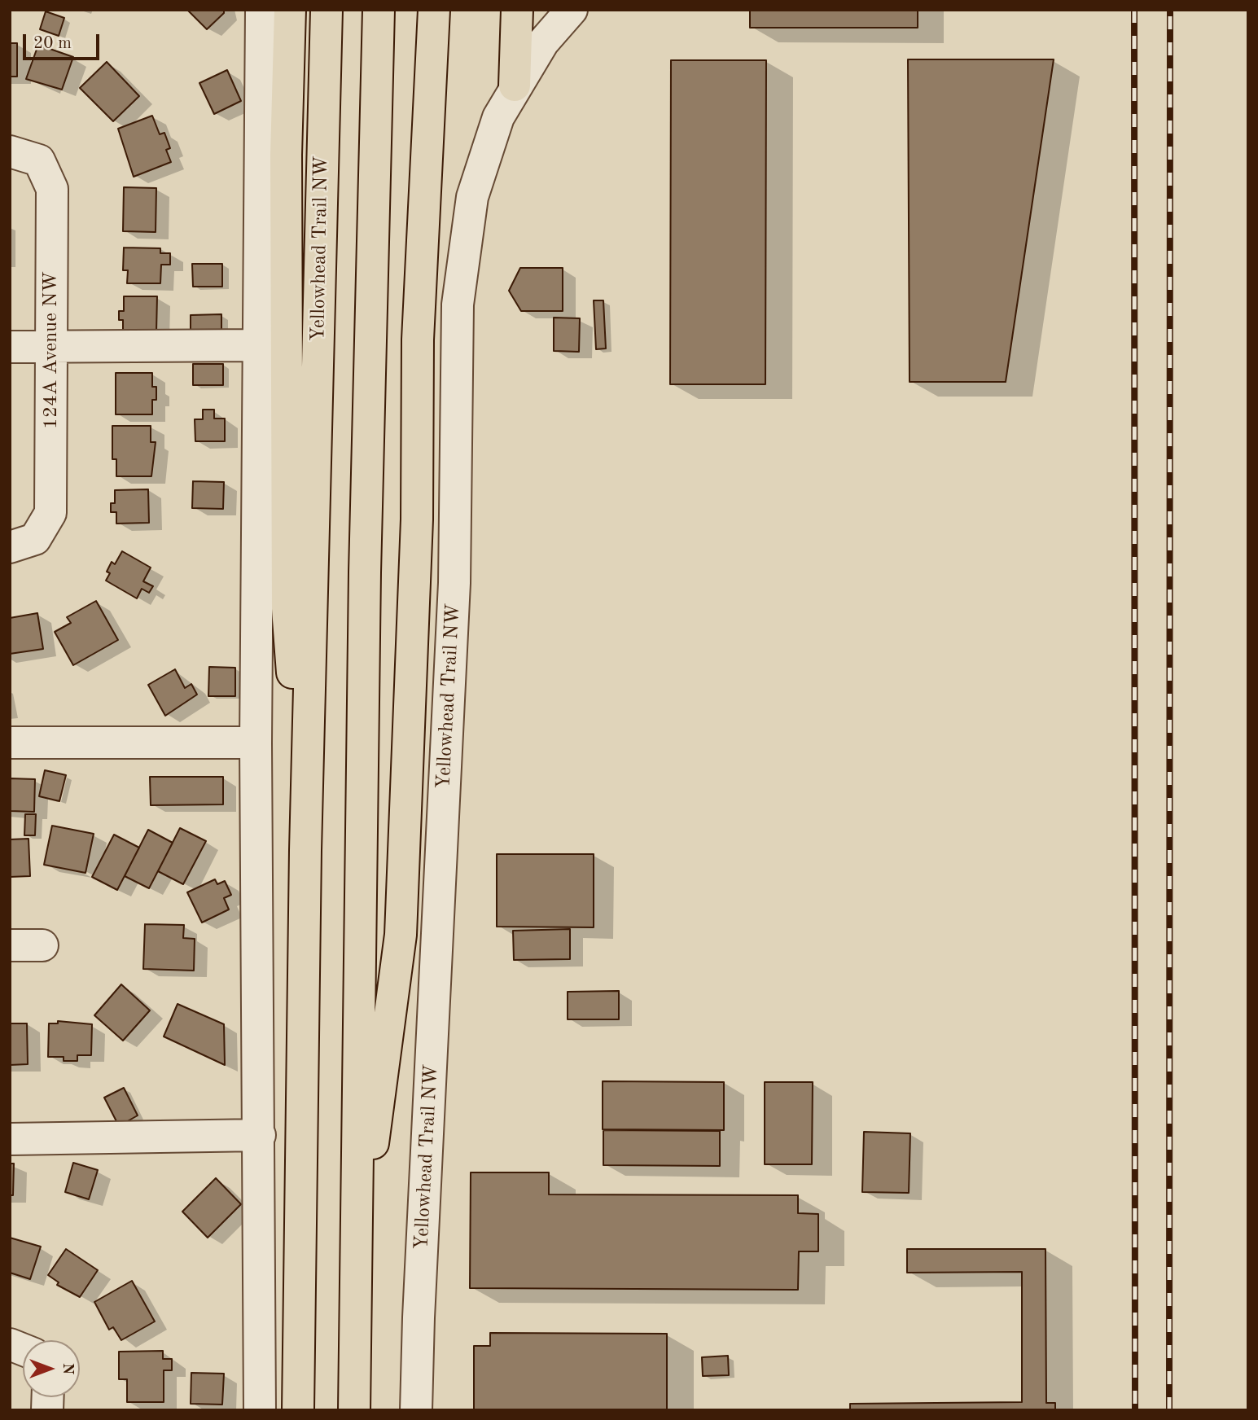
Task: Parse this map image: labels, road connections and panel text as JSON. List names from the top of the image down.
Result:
{
  "streets": {
    "highway": ["Yellowhead Trail NW"],
    "street": ["124A Avenue NW"]
  },
  "scale_bar": "20 m",
  "north": "right"
}
